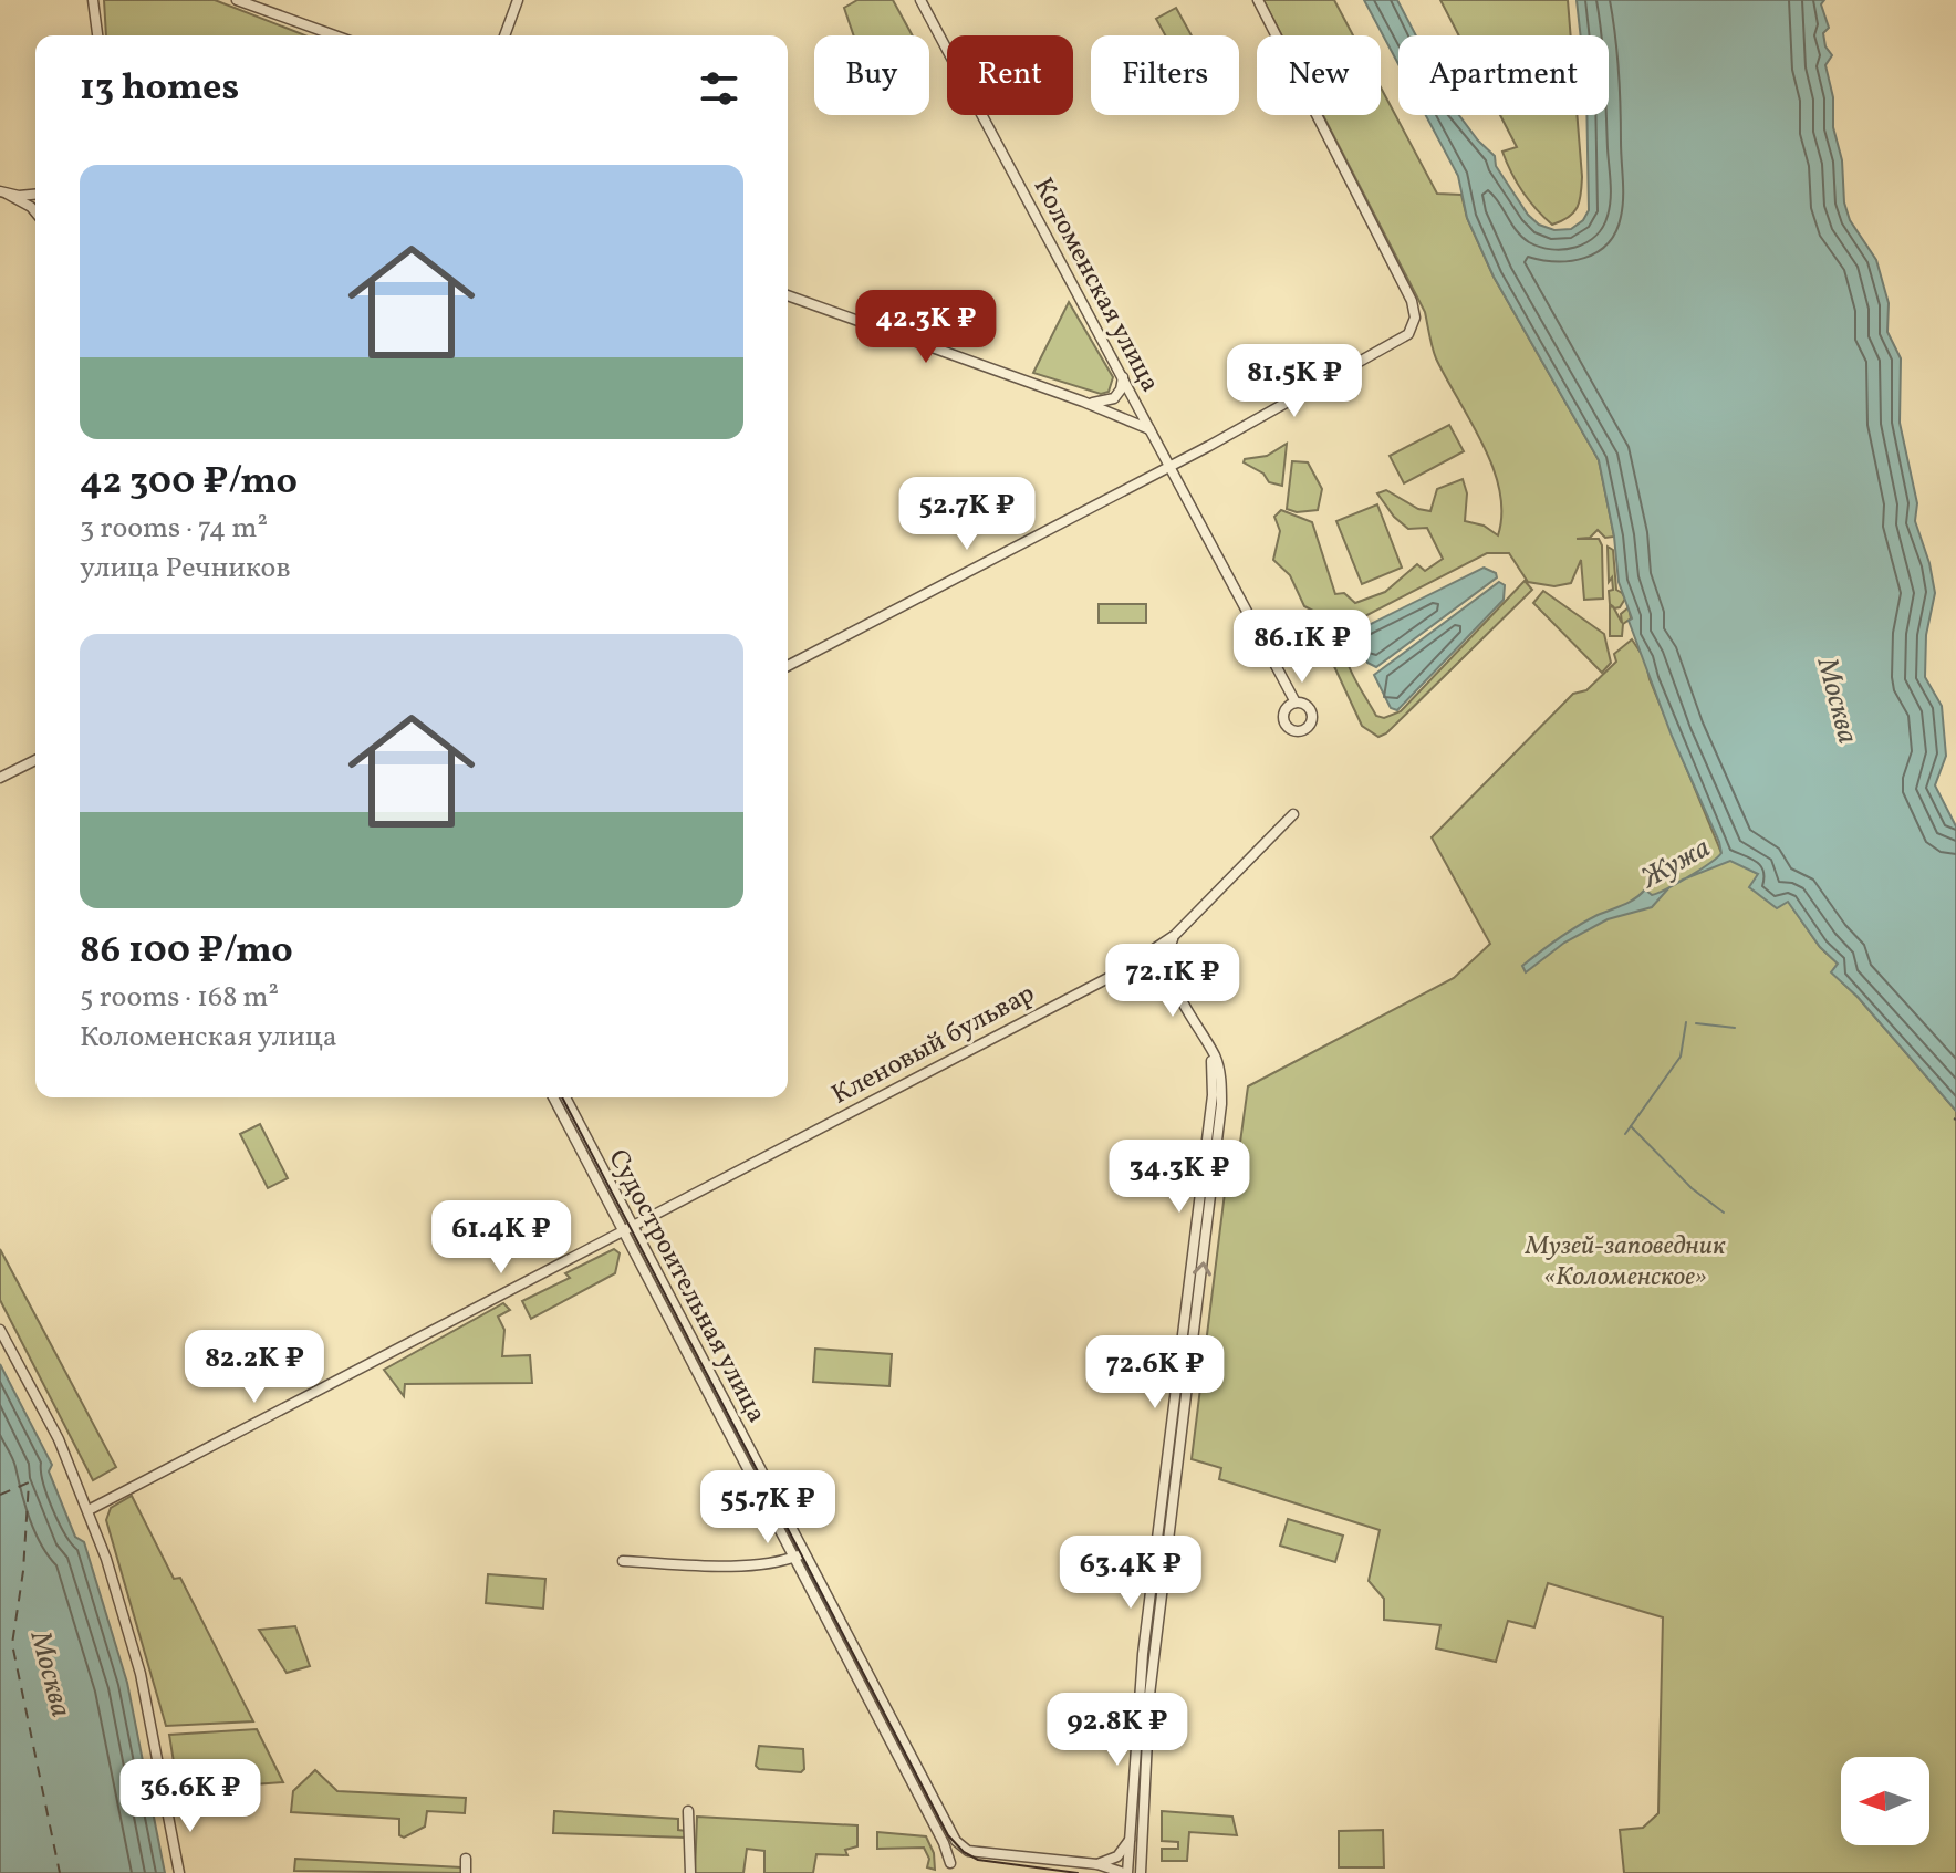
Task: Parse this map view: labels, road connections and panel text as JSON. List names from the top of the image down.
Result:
{
  "streets": {
    "street": ["Коломенская улица", "Кленовый бульвар", "Судостроительная улица"]
  },
  "crossings": [
    ["Кленовый бульвар", "Судостроительная улица"]
  ],
  "water": ["Москва", "Жужа"],
  "parks": ["Музей-заповедник «Коломенское»"],
  "north": "left",
  "page": {
    "chip": [
      "Buy",
      "Rent",
      "Filters",
      "New",
      "Apartment"
    ],
    "heading": "13 homes",
    "list": [
      {
        "name": "42 300 ₽/mo",
        "note": "3 rooms · 74 m² · улица Речников"
      },
      {
        "name": "86 100 ₽/mo",
        "note": "5 rooms · 168 m² · Коломенская улица"
      }
    ],
    "price": [
      "42.3K ₽",
      "81.5K ₽",
      "52.7K ₽",
      "86.1K ₽",
      "72.1K ₽",
      "34.3K ₽",
      "61.4K ₽",
      "82.2K ₽",
      "72.6K ₽",
      "55.7K ₽",
      "63.4K ₽",
      "92.8K ₽",
      "36.6K ₽"
    ]
  }
}
